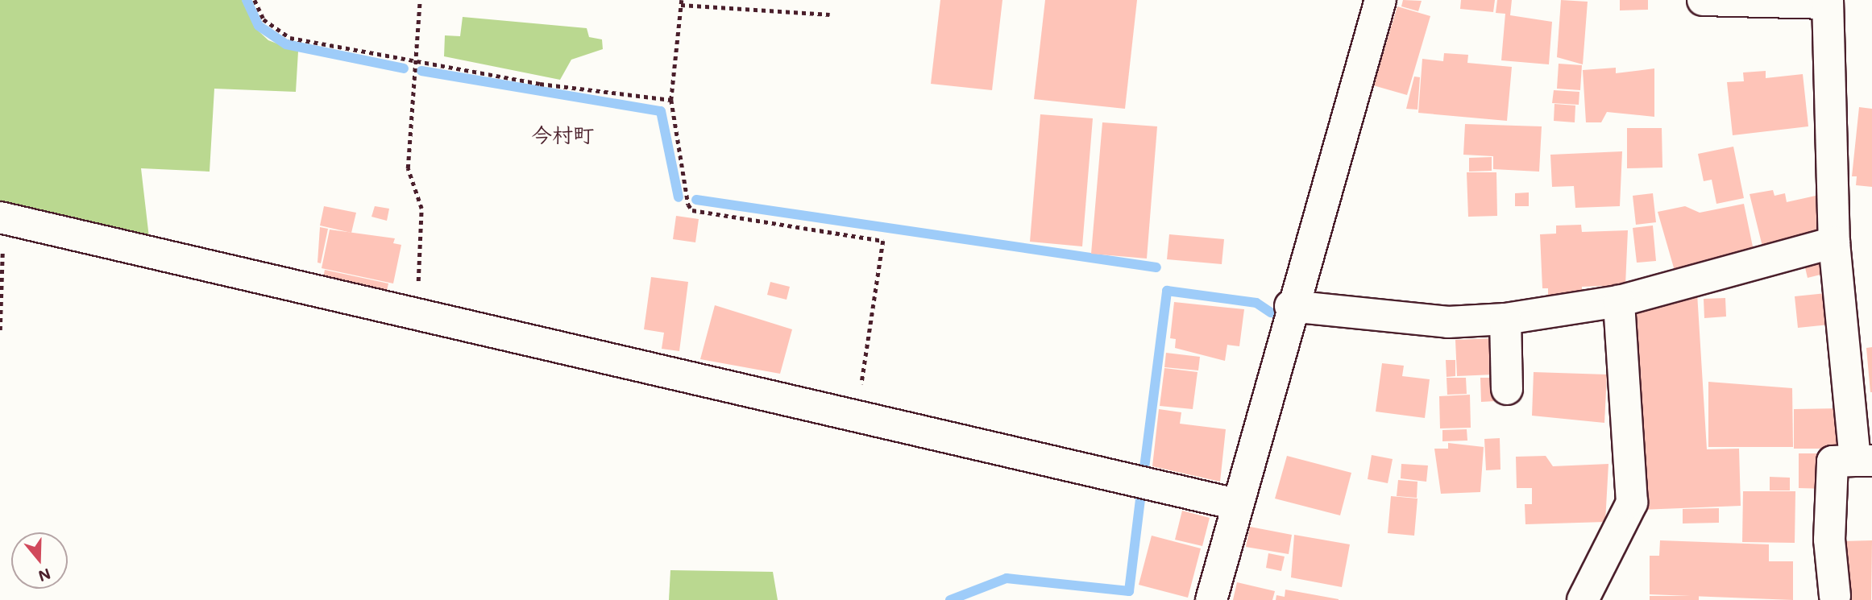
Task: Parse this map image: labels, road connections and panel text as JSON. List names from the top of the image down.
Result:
{
  "districts": ["今村町"],
  "north": "bottom"
}
